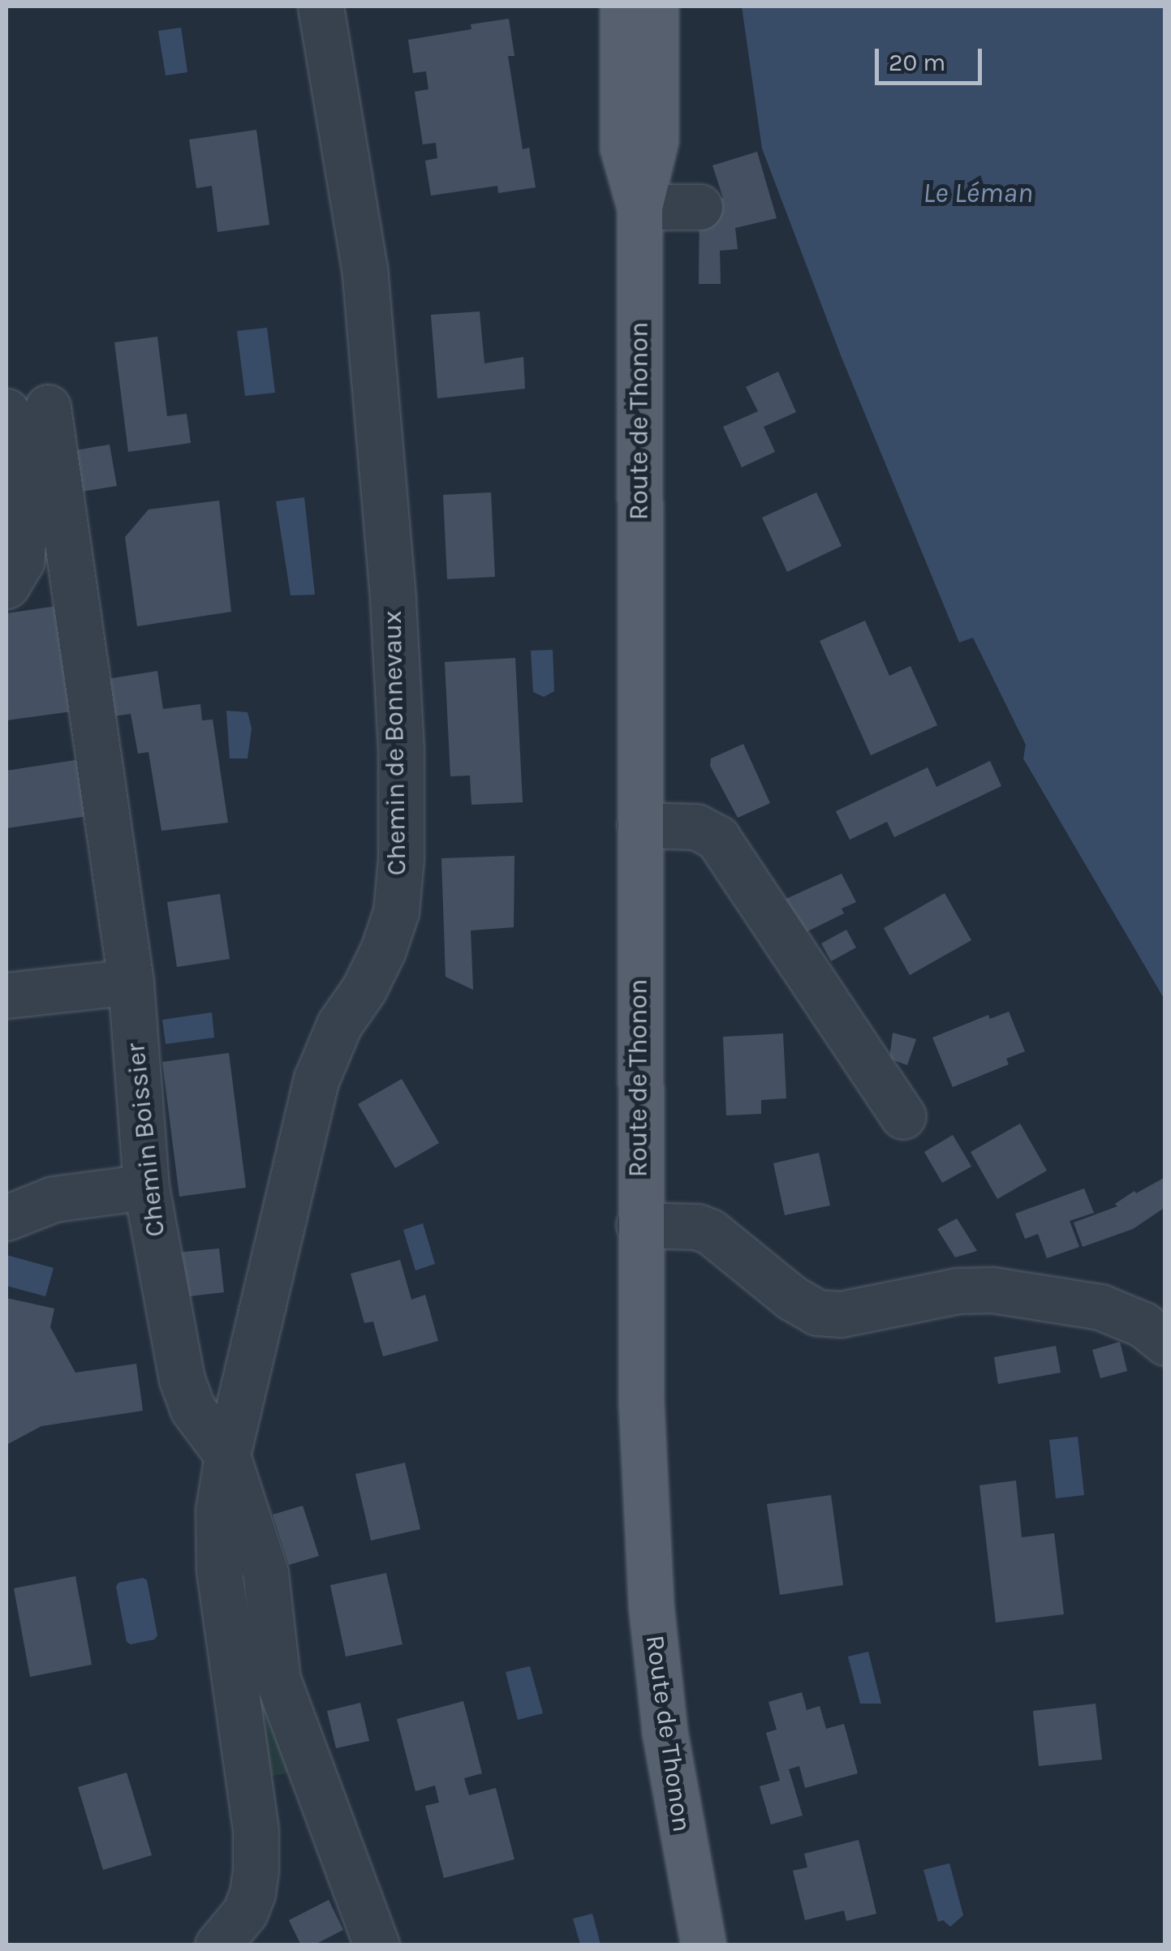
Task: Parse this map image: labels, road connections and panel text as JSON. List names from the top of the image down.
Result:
{
  "streets": {
    "main road": ["Route de Thonon"],
    "street": ["Chemin de Bonnevaux", "Chemin Boissier"]
  },
  "crossings": [
    ["Chemin de Bonnevaux", "Chemin Boissier"]
  ],
  "water": ["Le Léman"],
  "scale_bar": "20 m"
}
